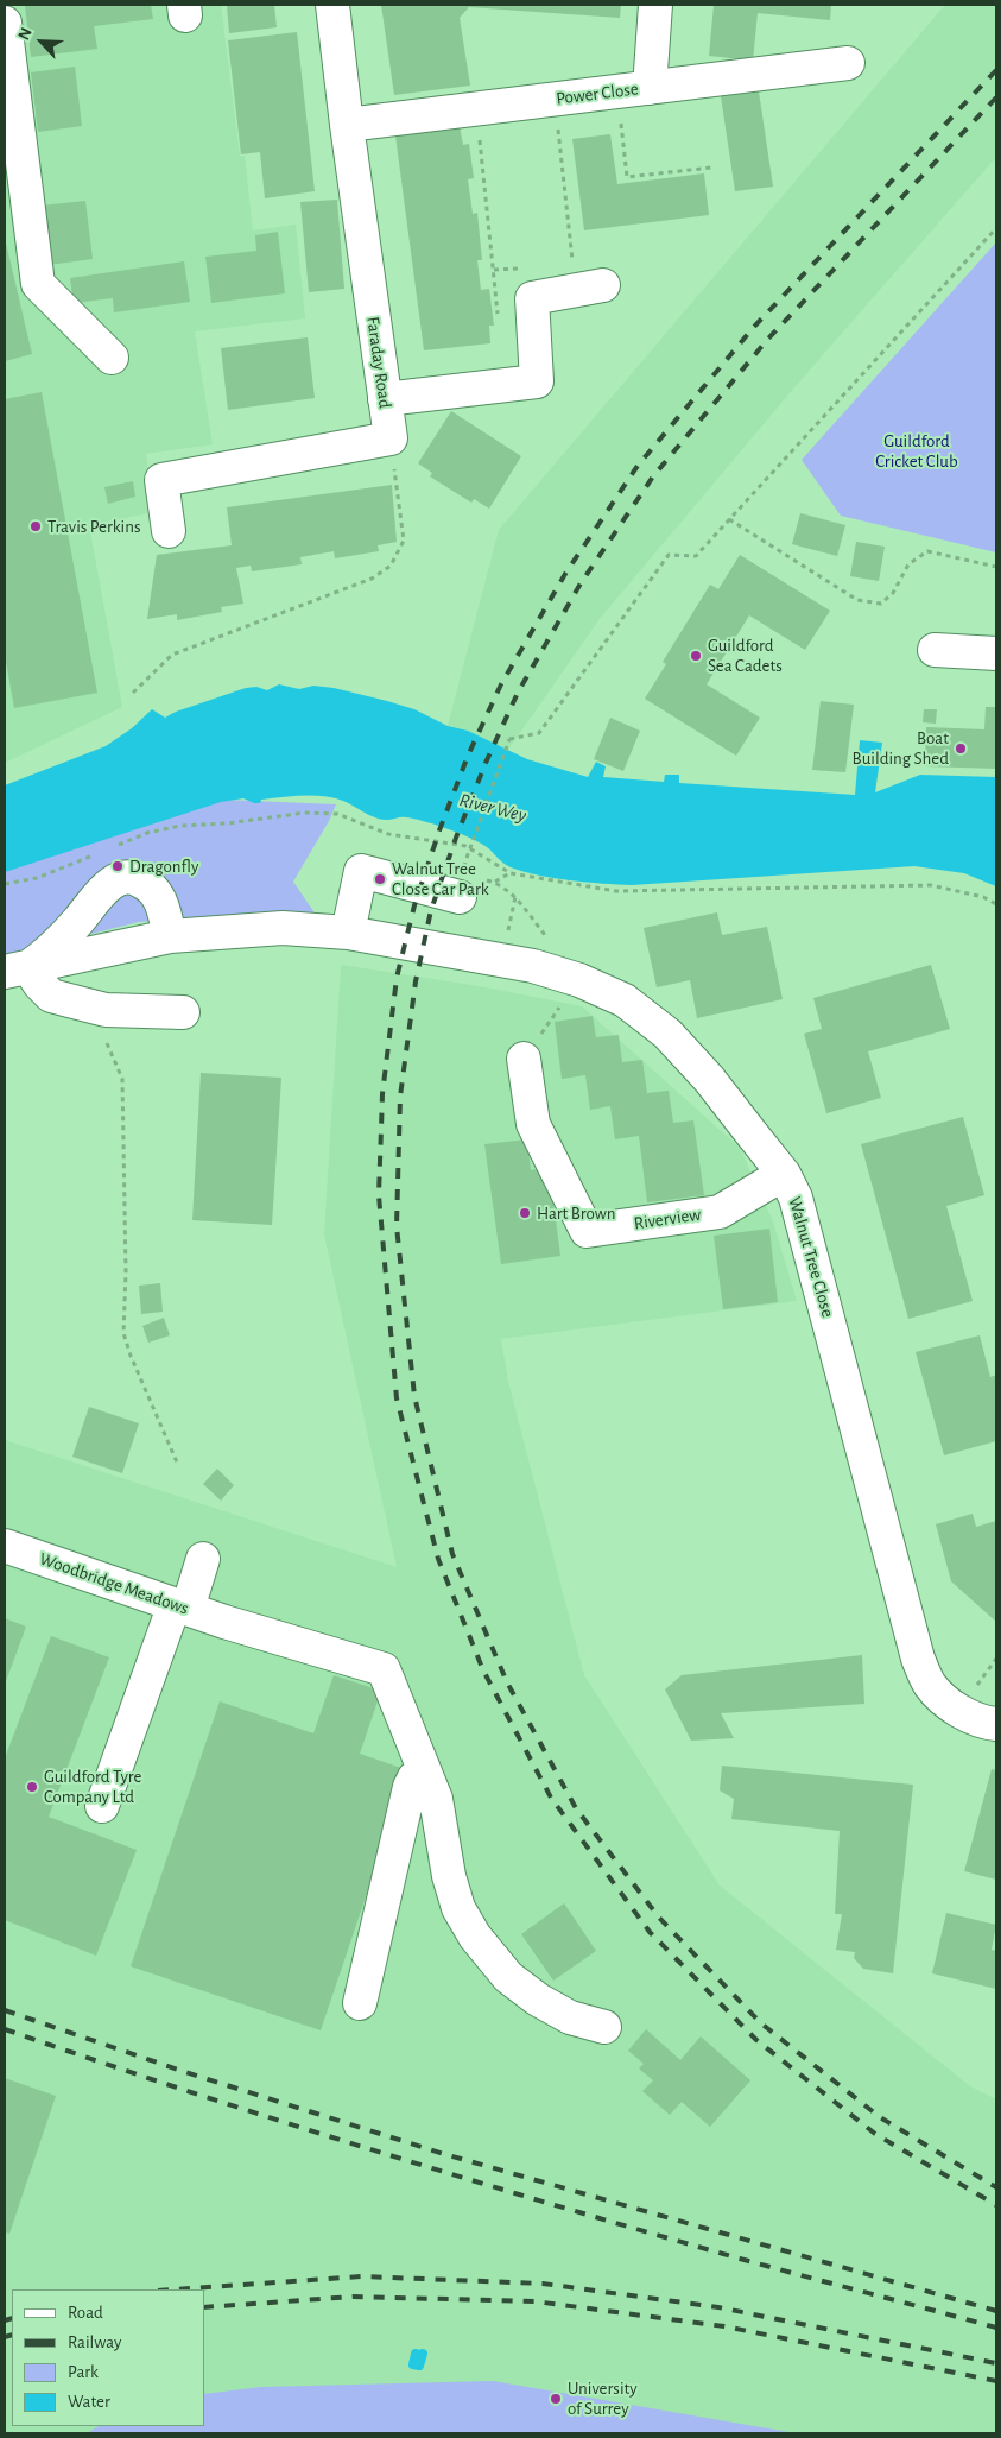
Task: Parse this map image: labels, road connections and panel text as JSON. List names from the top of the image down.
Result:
{
  "streets": {
    "street": [
      "Power Close",
      "Faraday Road",
      "Riverview",
      "Walnut Tree Close",
      "Woodbridge Meadows"
    ]
  },
  "crossings": [
    ["Power Close", "Faraday Road"],
    ["Riverview", "Walnut Tree Close"]
  ],
  "water": ["River Wey"],
  "parks": ["Guildford Cricket Club"],
  "places": [
    "Travis Perkins",
    "Guildford Sea Cadets",
    "Boat Building Shed",
    "Dragonfly",
    "Walnut Tree Close Car Park",
    "Hart Brown",
    "Guildford Tyre Company Ltd",
    "University of Surrey"
  ],
  "legend": [
    "Road",
    "Railway",
    "Park",
    "Water"
  ],
  "north": "top left"
}
